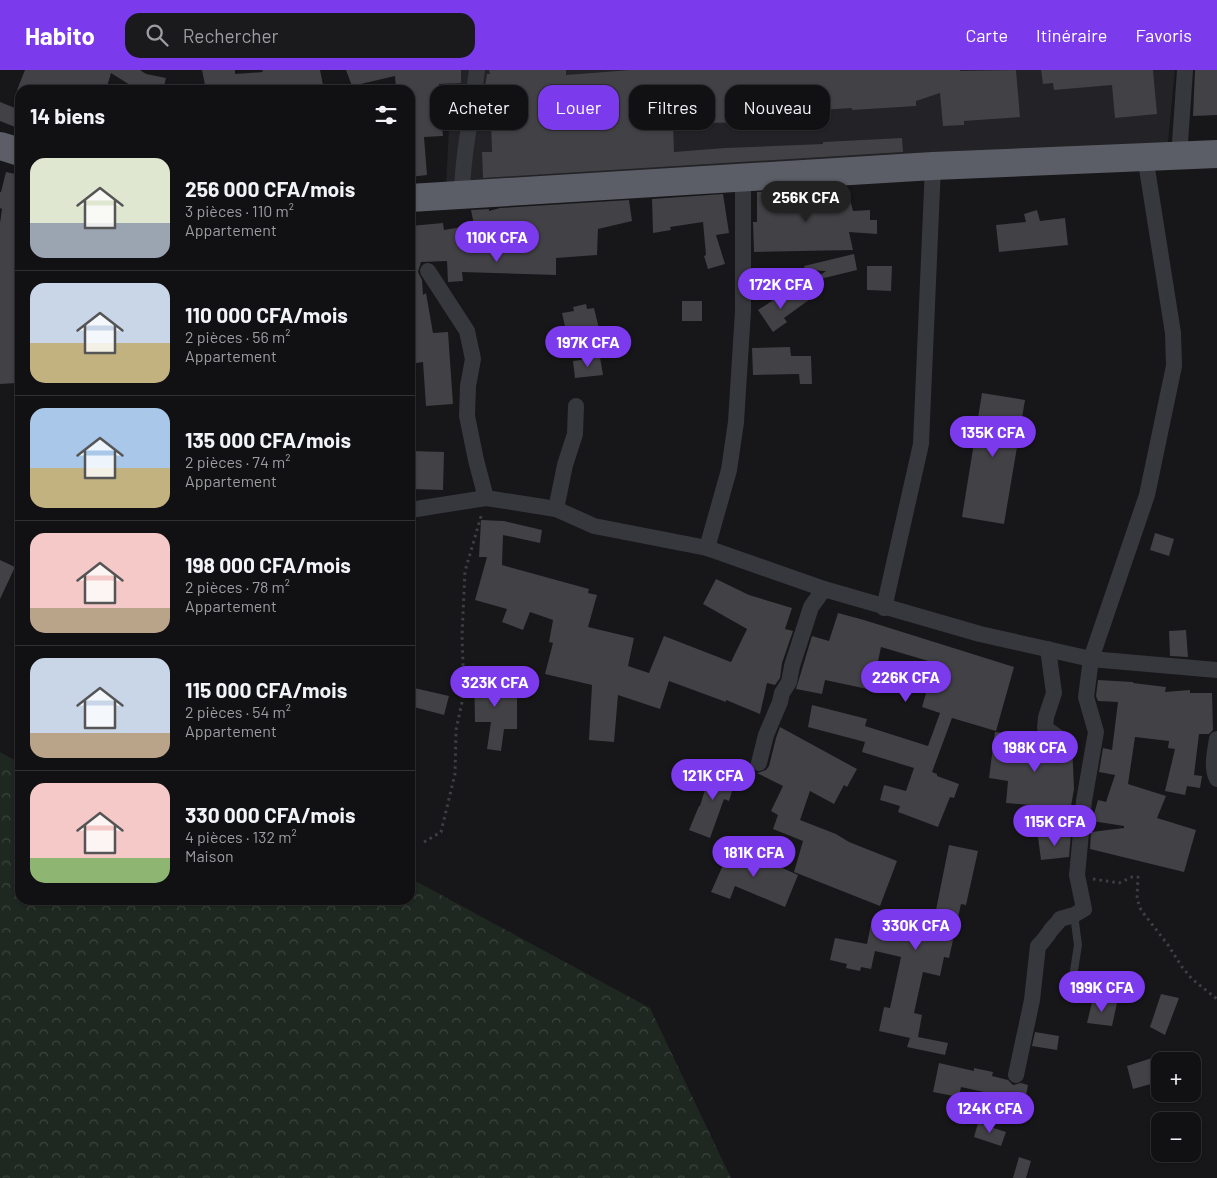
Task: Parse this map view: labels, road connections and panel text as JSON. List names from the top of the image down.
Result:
{
  "page": {
    "header": "Habito",
    "search": "Rechercher",
    "nav": ["Carte", "Itinéraire", "Favoris"],
    "chip": [
      "Acheter",
      "Louer",
      "Filtres",
      "Nouveau"
    ],
    "heading": "14 biens",
    "list": [
      {
        "name": "256 000 CFA/mois",
        "note": "3 pièces · 110 m² · Appartement"
      },
      {
        "name": "110 000 CFA/mois",
        "note": "2 pièces · 56 m² · Appartement"
      },
      {
        "name": "135 000 CFA/mois",
        "note": "2 pièces · 74 m² · Appartement"
      },
      {
        "name": "198 000 CFA/mois",
        "note": "2 pièces · 78 m² · Appartement"
      },
      {
        "name": "115 000 CFA/mois",
        "note": "2 pièces · 54 m² · Appartement"
      },
      {
        "name": "330 000 CFA/mois",
        "note": "4 pièces · 132 m² · Maison"
      }
    ],
    "price": [
      "256K CFA",
      "110K CFA",
      "172K CFA",
      "197K CFA",
      "135K CFA",
      "226K CFA",
      "323K CFA",
      "198K CFA",
      "121K CFA",
      "115K CFA",
      "181K CFA",
      "330K CFA",
      "199K CFA",
      "124K CFA"
    ],
    "map_buttons": ["+", "−"]
  }
}
